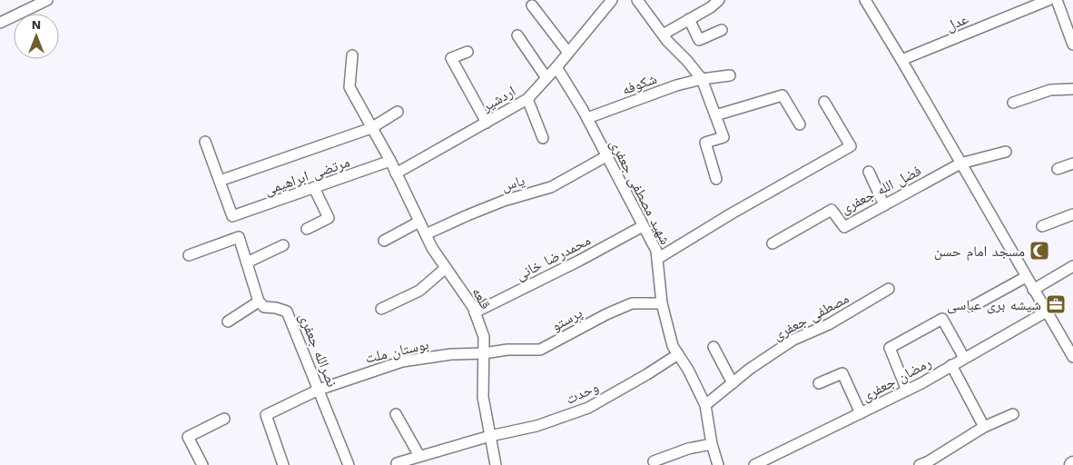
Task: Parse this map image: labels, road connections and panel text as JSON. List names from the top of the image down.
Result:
{
  "streets": {
    "street": [
      "عدل",
      "شکوفه",
      "اردشیر",
      "مرتضی ابراهیمی",
      "یاس",
      "فضل الله جعفری",
      "شهید مصطفی جعفری",
      "محمدرضا خانی",
      "قلعه",
      "مصطفی جعفری",
      "پرستو",
      "نصرالله جعفری",
      "بوستان ملت",
      "رمضان جعفری",
      "وحدت"
    ]
  },
  "crossings": [
    ["شکوفه", "شهید مصطفی جعفری"],
    ["اردشیر", "شهید مصطفی جعفری"],
    ["اردشیر", "قلعه"],
    ["مرتضی ابراهیمی", "قلعه"],
    ["یاس", "شهید مصطفی جعفری"],
    ["یاس", "قلعه"],
    ["شهید مصطفی جعفری", "محمدرضا خانی"],
    ["شهید مصطفی جعفری", "مصطفی جعفری"],
    ["شهید مصطفی جعفری", "پرستو"],
    ["شهید مصطفی جعفری", "وحدت"],
    ["محمدرضا خانی", "قلعه"],
    ["قلعه", "پرستو"],
    ["قلعه", "بوستان ملت"],
    ["قلعه", "وحدت"],
    ["پرستو", "بوستان ملت"],
    ["نصرالله جعفری", "بوستان ملت"]
  ],
  "places": {
    "mosque": ["مسجد امام حسن"],
    "office": ["شیشه بری عباسی"]
  },
  "north": "top"
}
